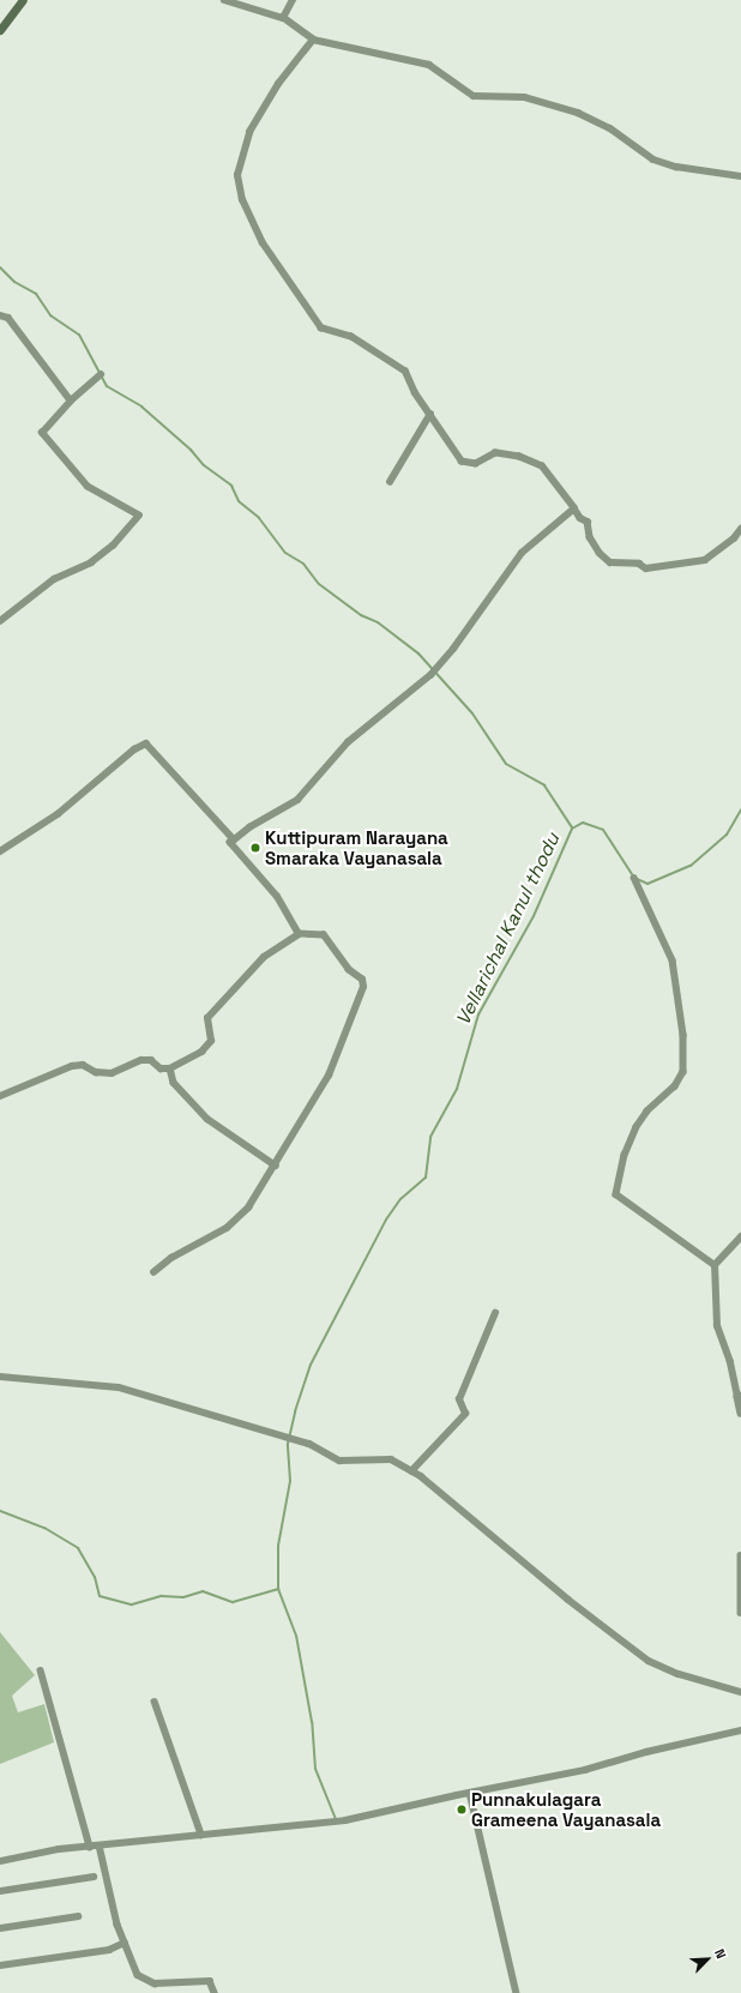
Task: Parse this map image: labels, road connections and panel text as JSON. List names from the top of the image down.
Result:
{
  "water": ["Vellarichal Kanul thodu"],
  "places": ["Kuttipuram Narayana Smaraka Vayanasala", "Punnakulagara Grameena Vayanasala"],
  "north": "top right"
}
